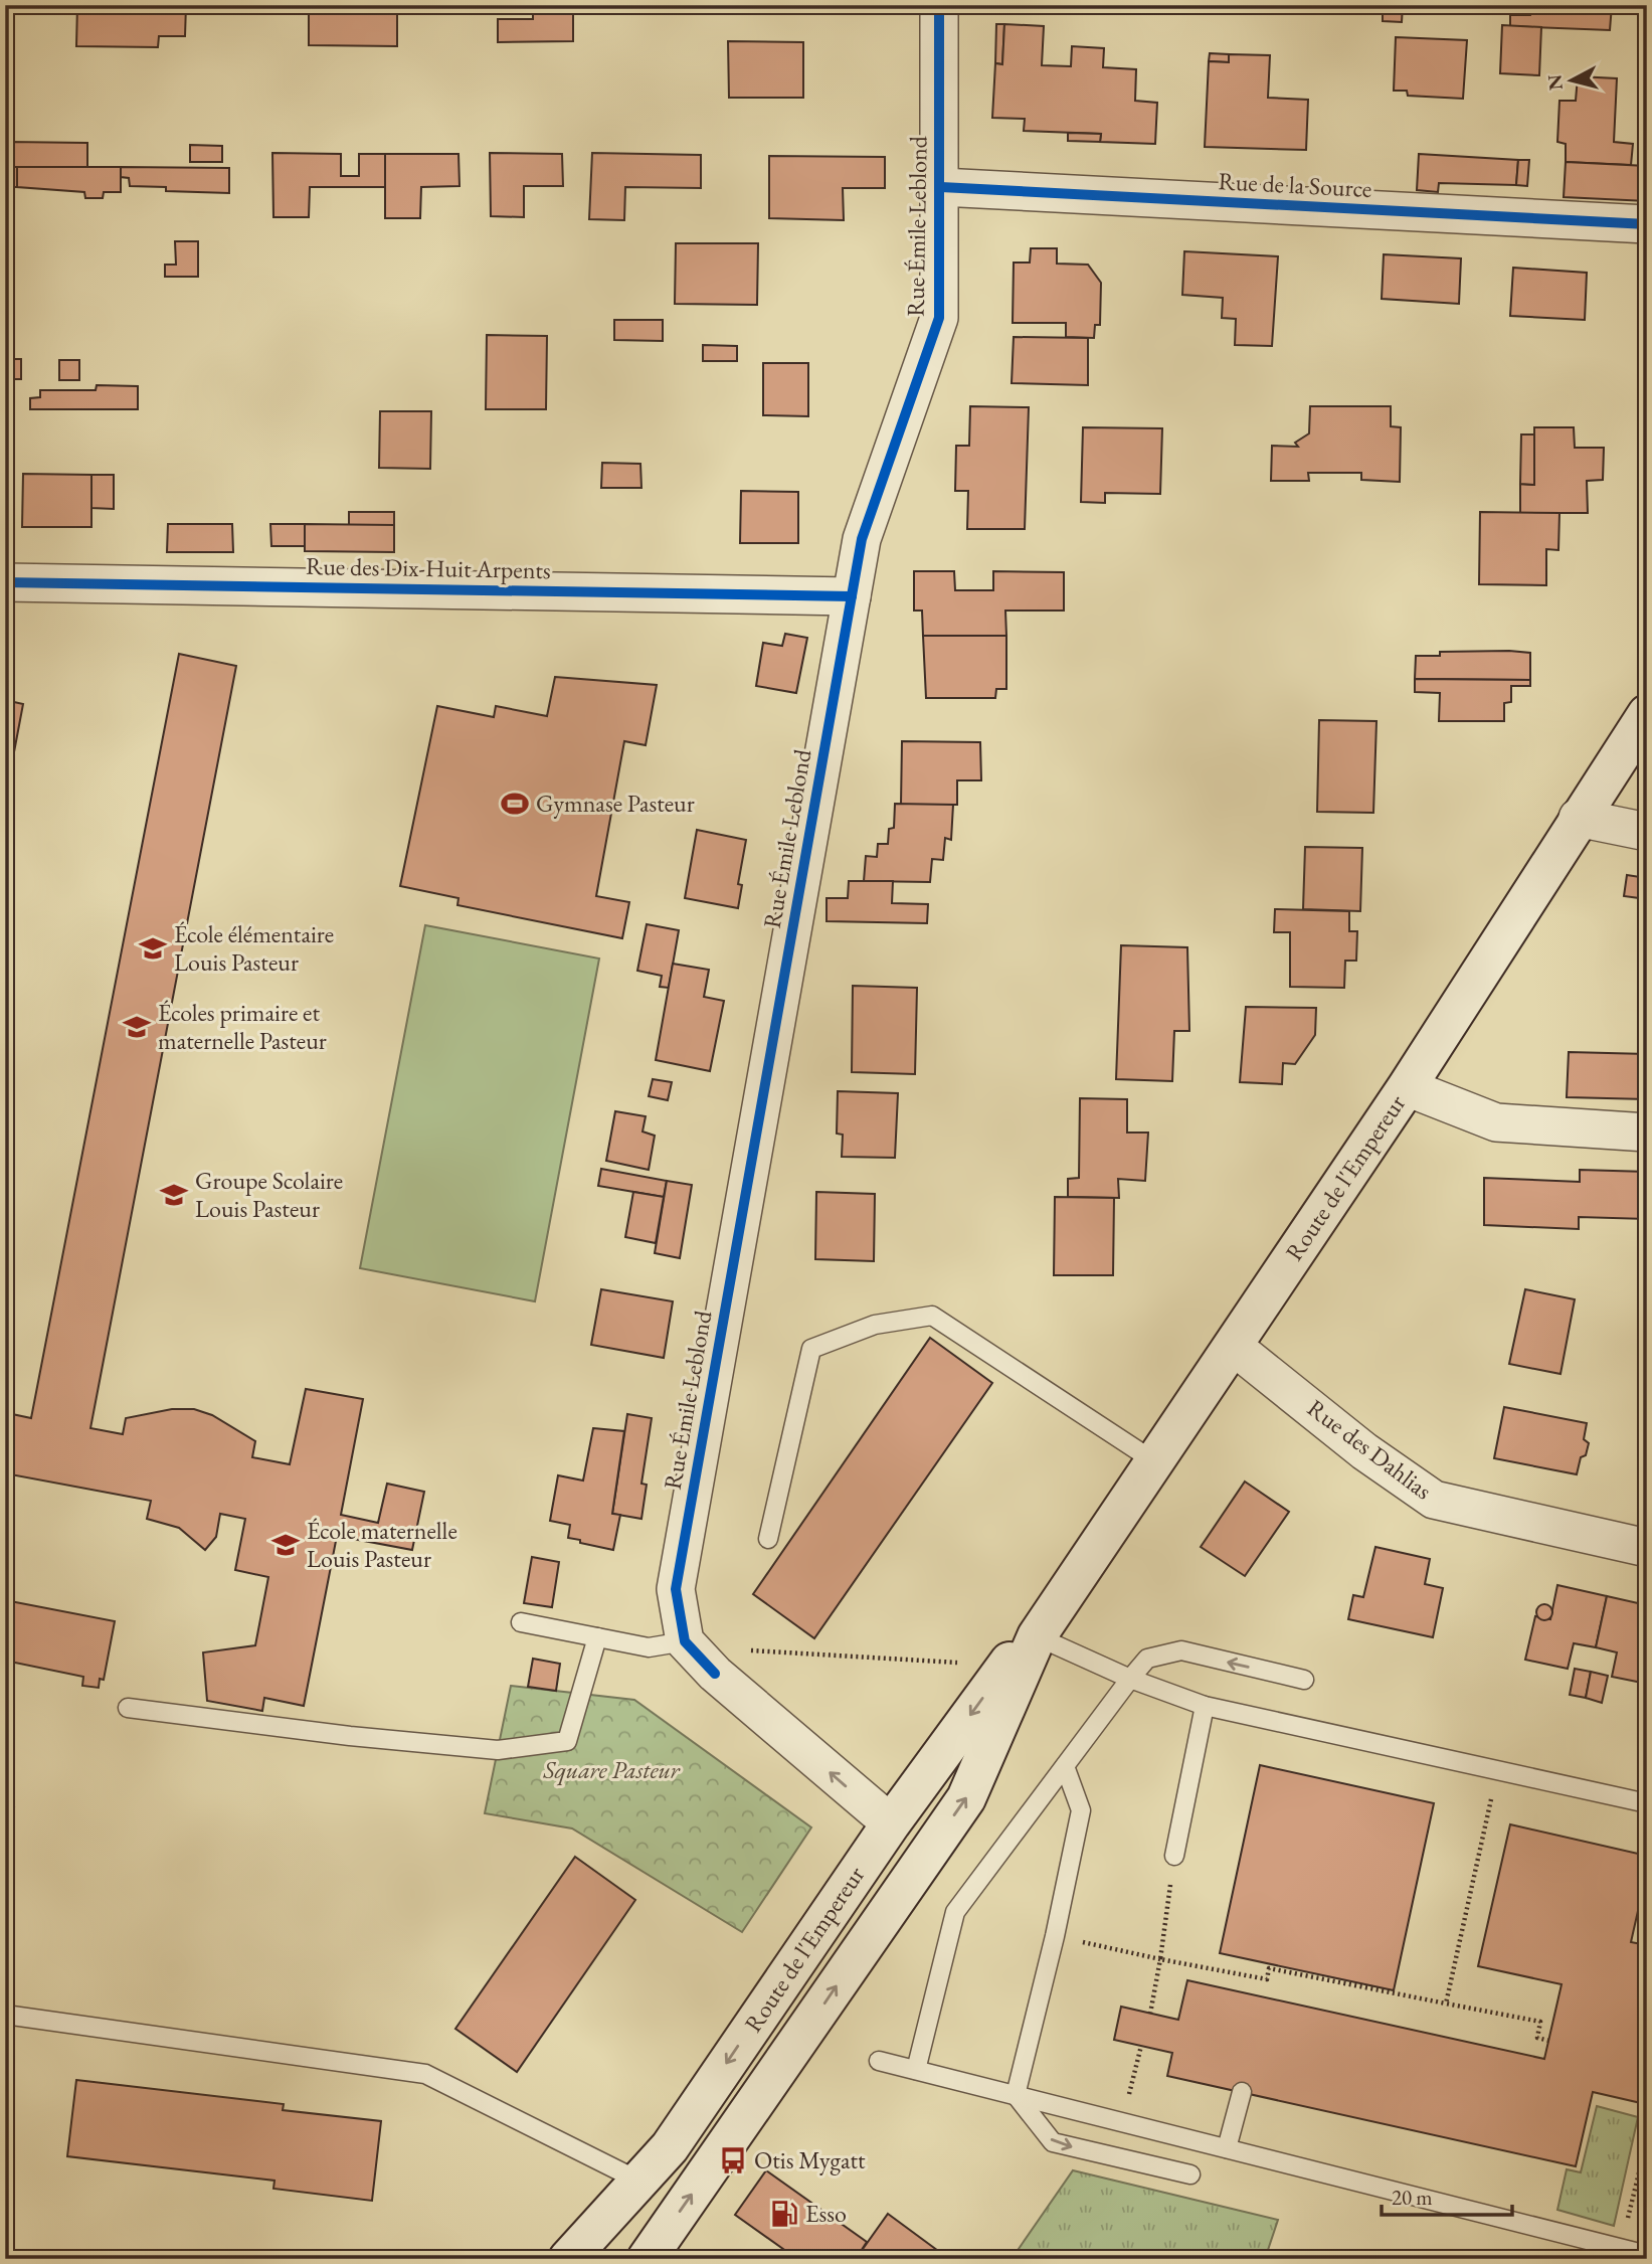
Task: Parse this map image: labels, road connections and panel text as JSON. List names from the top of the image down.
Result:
{
  "streets": {
    "main road": ["Route de l'Empereur"],
    "street": [
      "Rue de la Source",
      "Rue Émile Leblond",
      "Rue des Dix-Huit Arpents",
      "Rue des Dahlias"
    ]
  },
  "crossings": [
    ["Rue de la Source", "Rue Émile Leblond"],
    ["Rue Émile Leblond", "Rue des Dix-Huit Arpents"],
    ["Route de l'Empereur", "Rue des Dahlias"]
  ],
  "parks": ["Square Pasteur"],
  "places": {
    "sports": ["Gymnase Pasteur"],
    "school or university": [
      "École élémentaire Louis Pasteur",
      "Écoles primaire et maternelle Pasteur",
      "Groupe Scolaire Louis Pasteur",
      "École maternelle Louis Pasteur"
    ],
    "bus stop": ["Otis Mygatt"],
    "fuel station": ["Esso"]
  },
  "scale_bar": "20 m",
  "north": "left"
}
